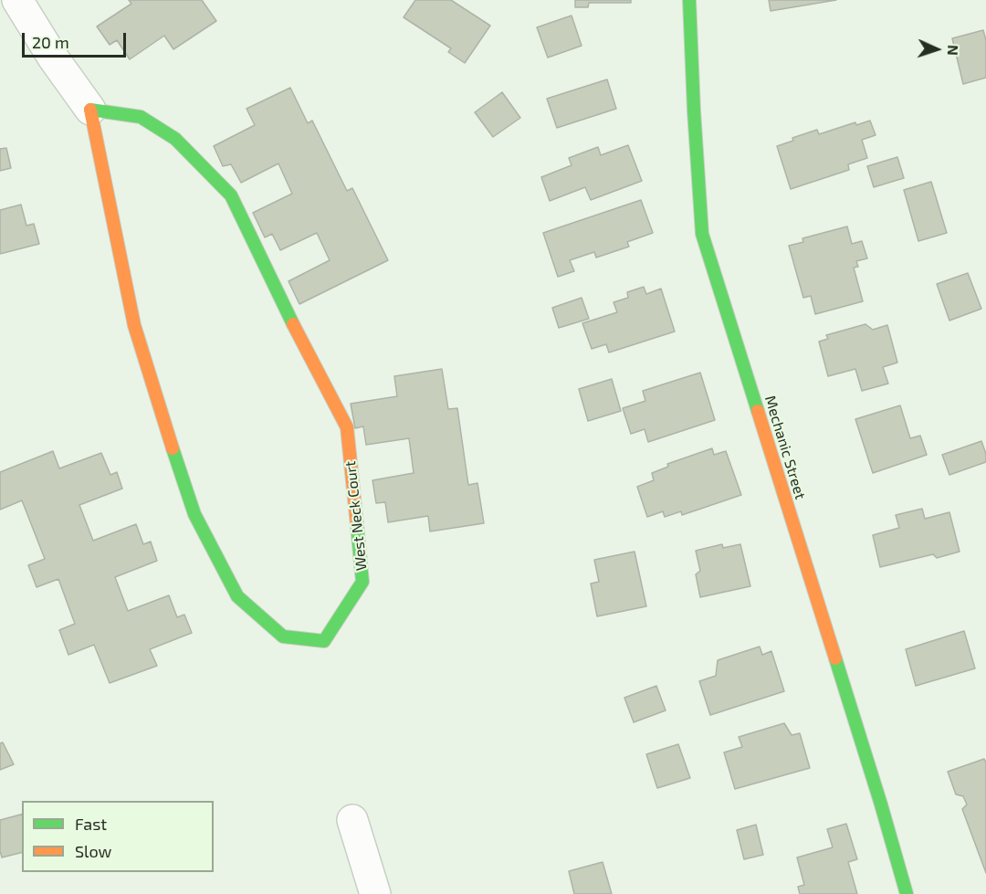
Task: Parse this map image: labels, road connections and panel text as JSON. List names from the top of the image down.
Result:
{
  "streets": {
    "street": ["Mechanic Street", "West Neck Court"]
  },
  "legend": ["Fast", "Slow"],
  "scale_bar": "20 m",
  "north": "right"
}
